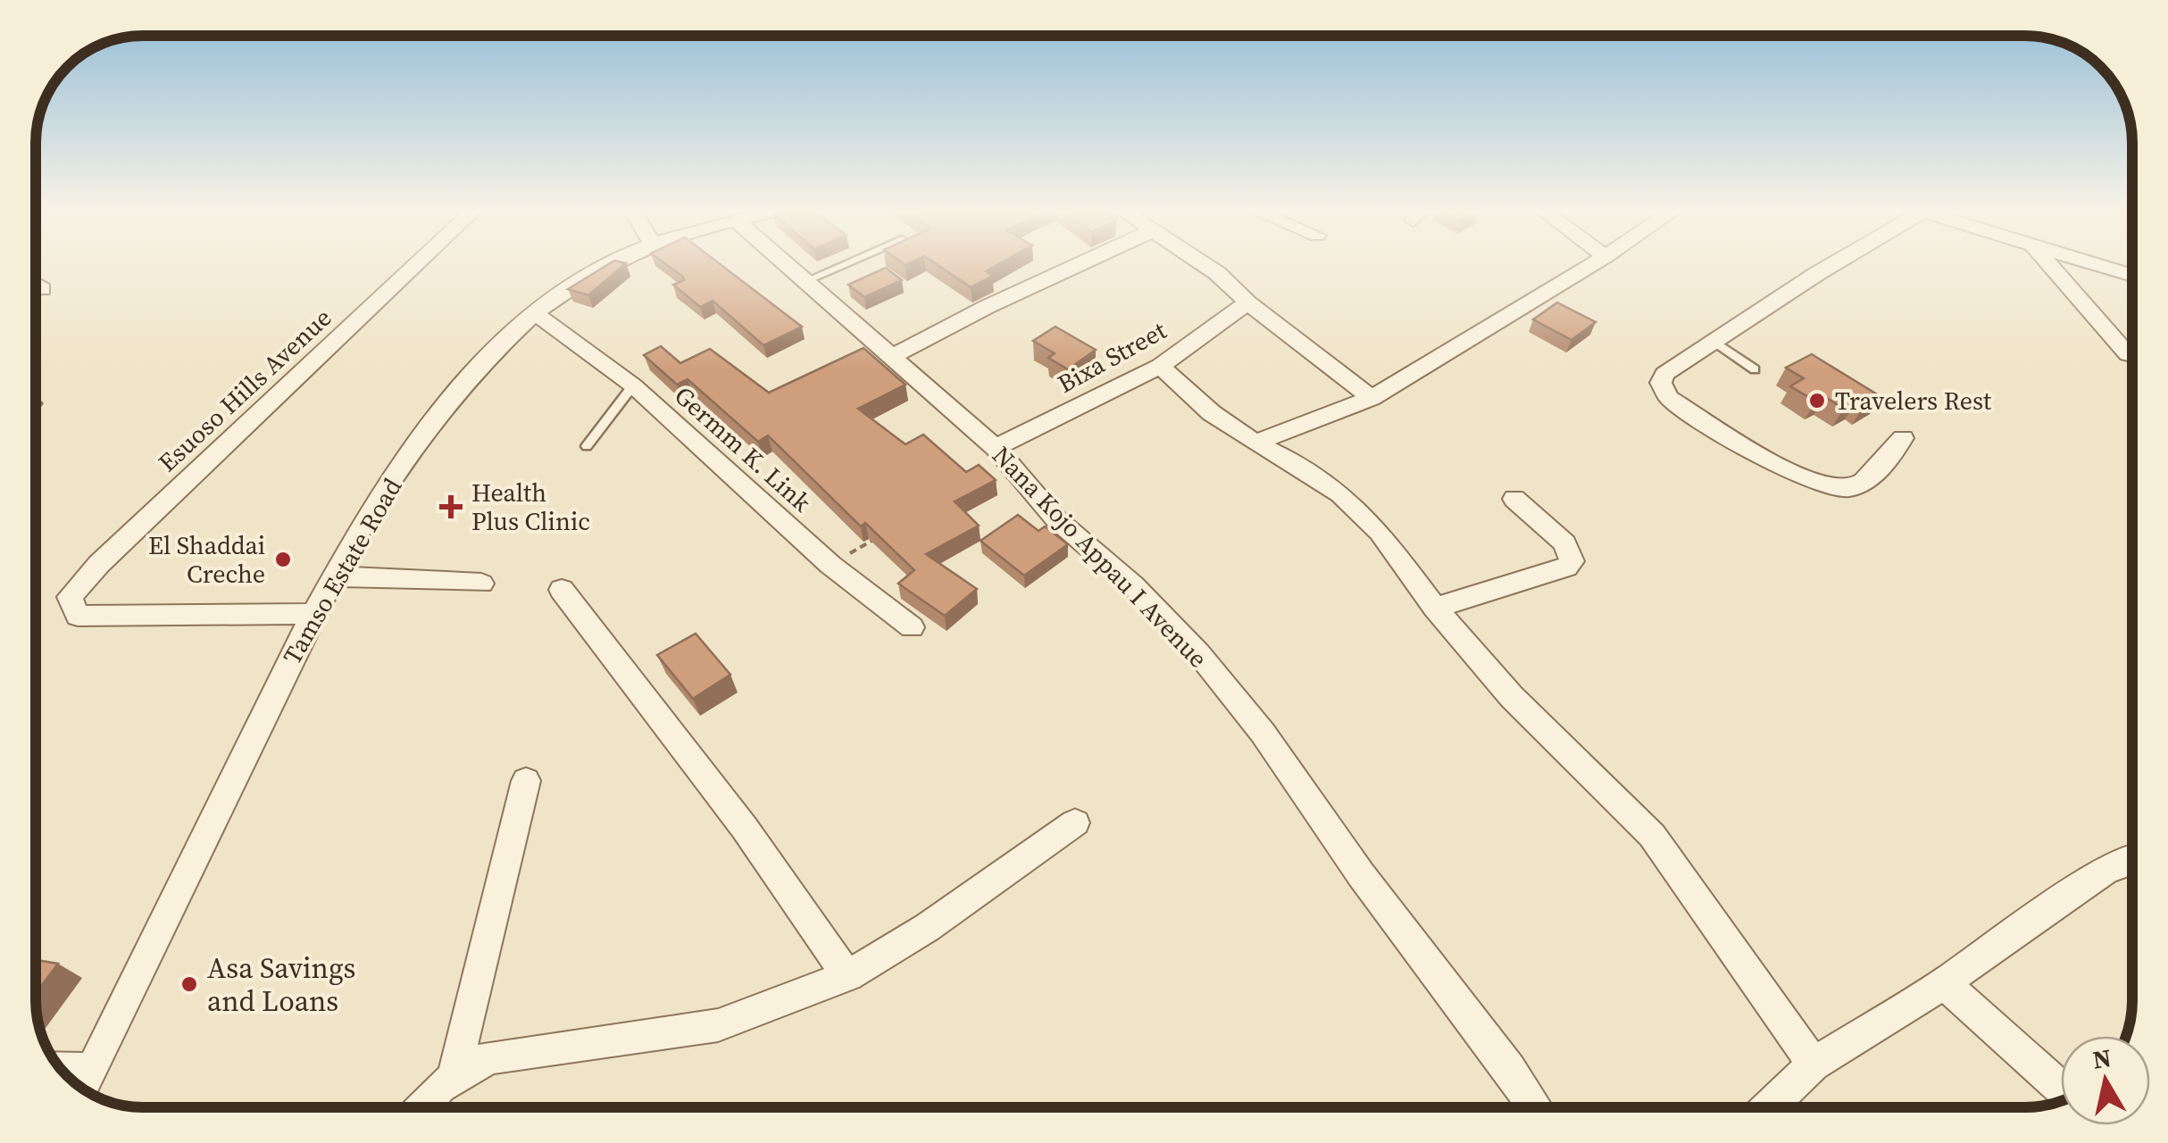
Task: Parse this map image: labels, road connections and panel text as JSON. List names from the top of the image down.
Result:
{
  "streets": {
    "street": [
      "Bixa Street",
      "Esuoso Hills Avenue",
      "Germm K. Link",
      "Nana Kojo Appau I Avenue",
      "Tamso Estate Road"
    ]
  },
  "crossings": [
    ["Bixa Street", "Nana Kojo Appau I Avenue"],
    ["Esuoso Hills Avenue", "Tamso Estate Road"],
    ["Germm K. Link", "Tamso Estate Road"]
  ],
  "places": {
    "other": ["Travelers Rest", "El Shaddai Creche", "Asa Savings and Loans"],
    "health": ["Health Plus Clinic"]
  },
  "north": "top"
}
